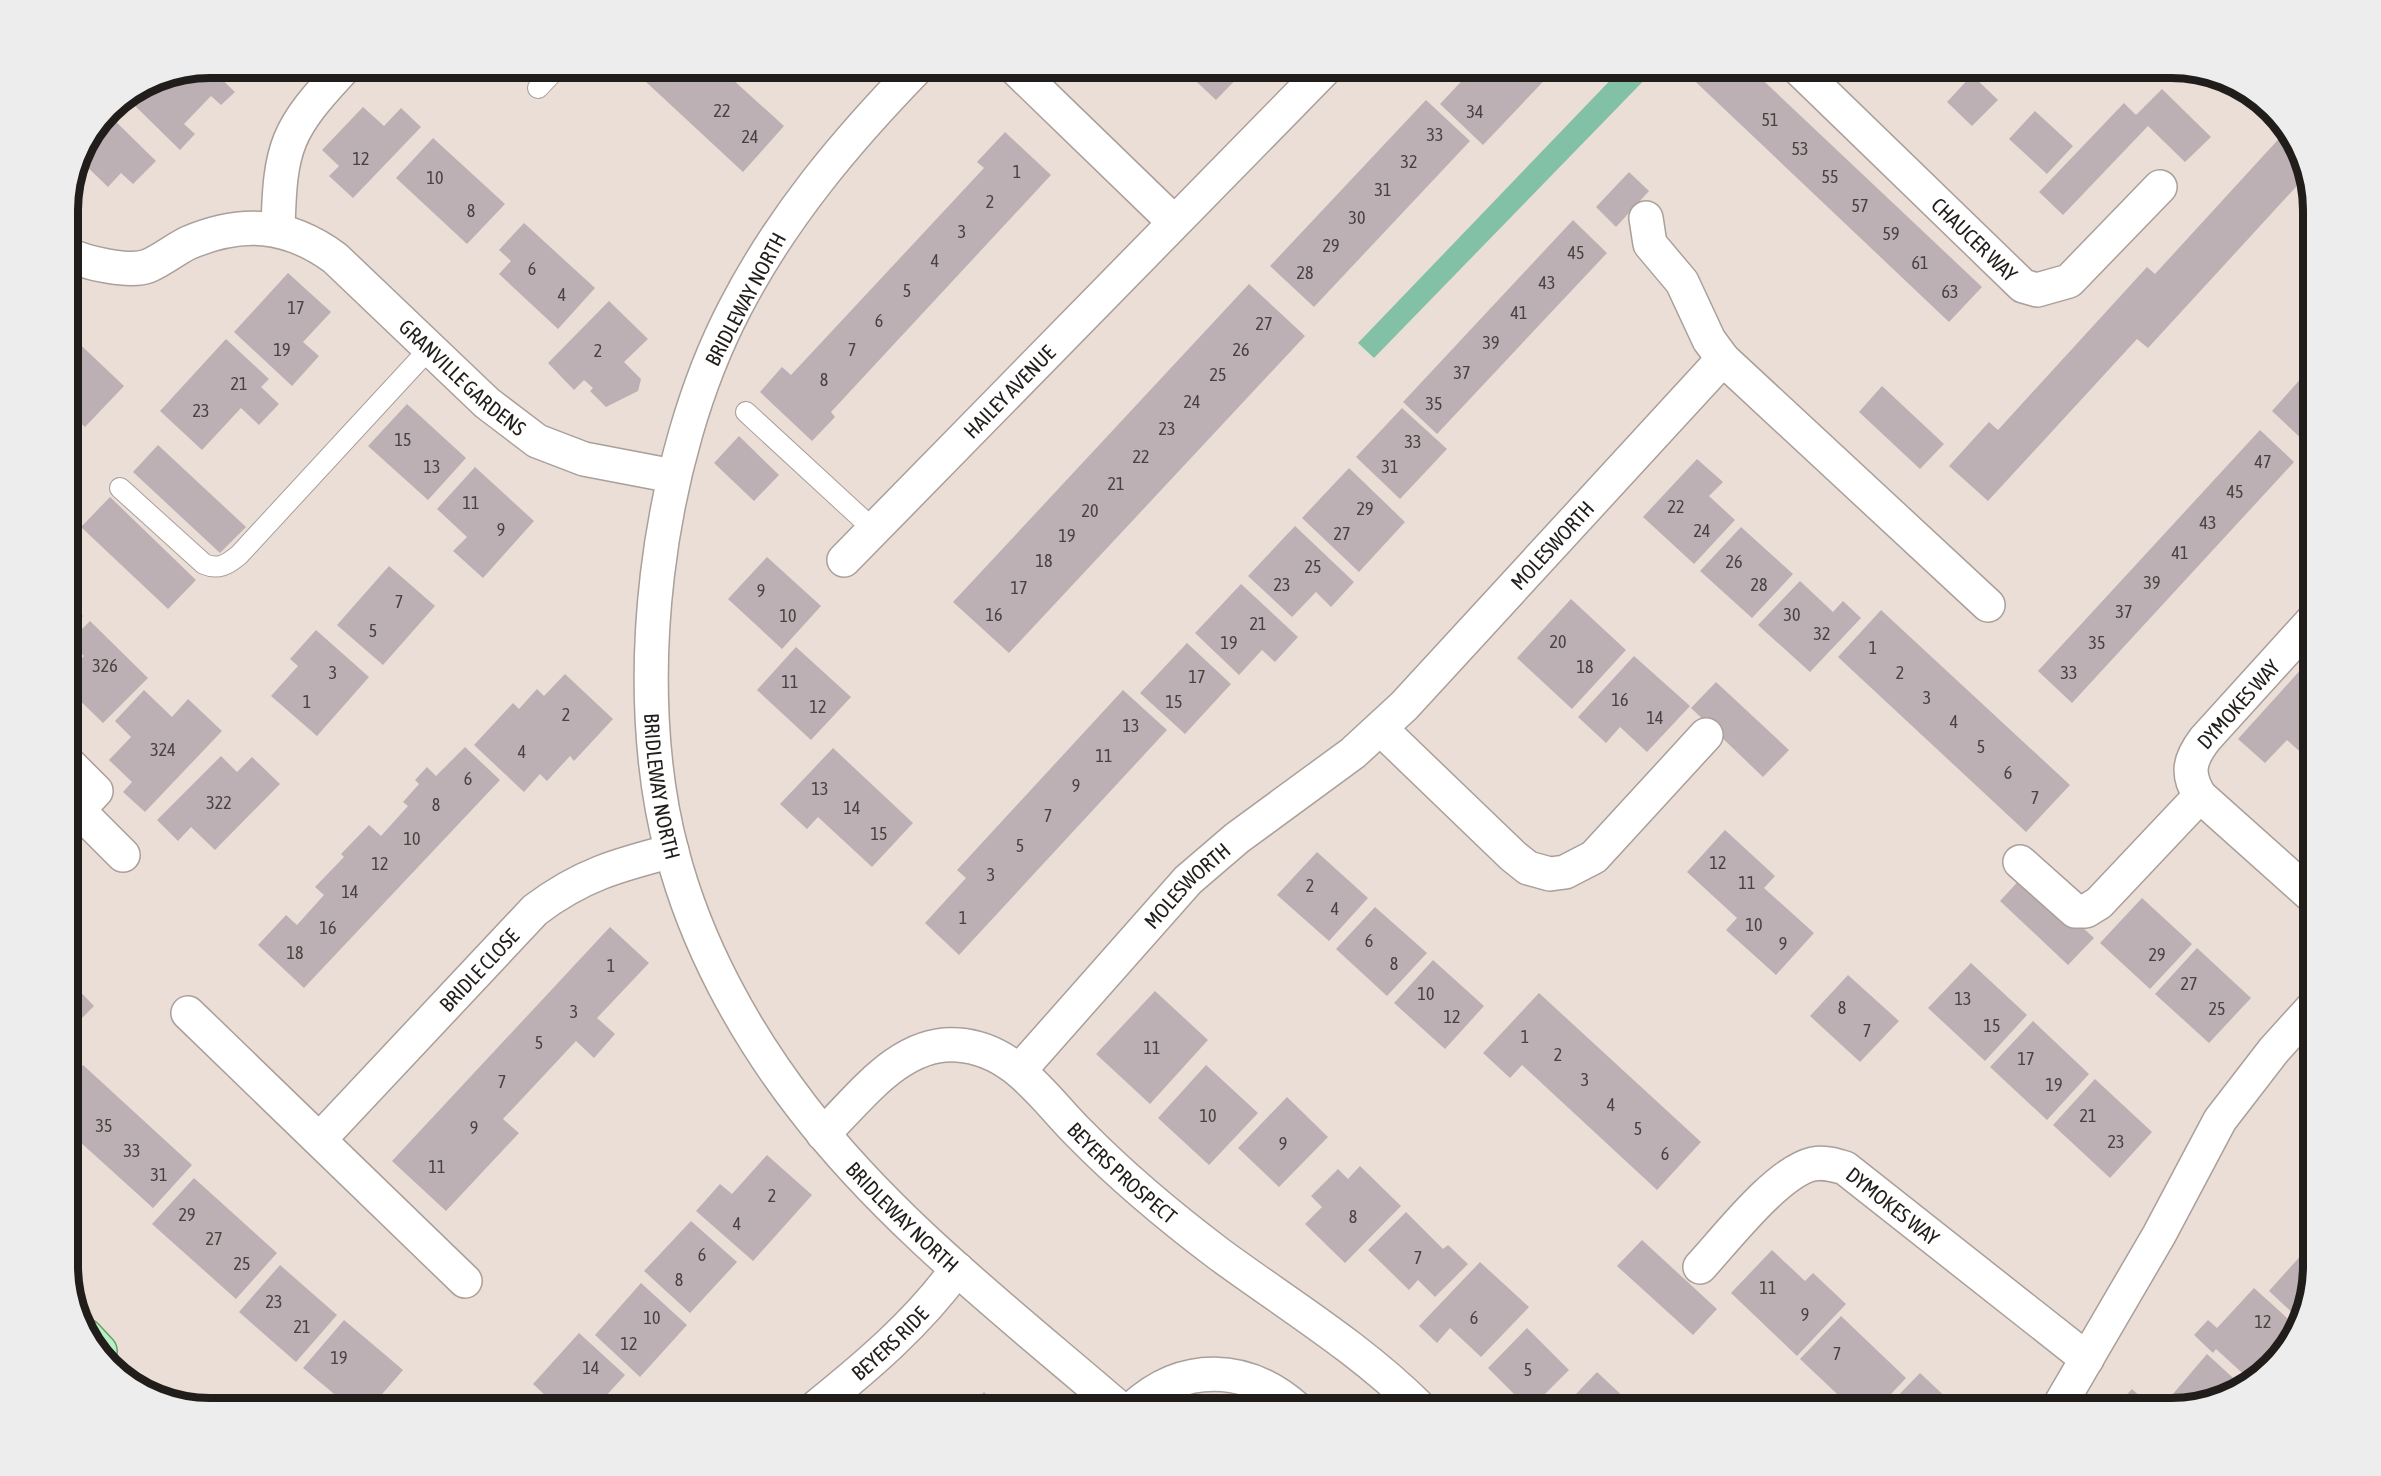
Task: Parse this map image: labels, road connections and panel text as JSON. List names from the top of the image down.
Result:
{
  "streets": {
    "street": [
      "CHAUCER WAY",
      "BRIDLEWAY NORTH",
      "GRANVILLE GARDENS",
      "HAILEY AVENUE",
      "MOLESWORTH",
      "DYMOKES WAY",
      "BRIDLE CLOSE",
      "BEYERS PROSPECT",
      "BEYERS RIDE"
    ]
  },
  "crossings": [
    ["BRIDLEWAY NORTH", "GRANVILLE GARDENS"],
    ["BRIDLEWAY NORTH", "BRIDLE CLOSE"],
    ["BRIDLEWAY NORTH", "BEYERS PROSPECT"],
    ["BRIDLEWAY NORTH", "BEYERS RIDE"],
    ["MOLESWORTH", "BEYERS PROSPECT"]
  ],
  "house_numbers": [
    "22",
    "34",
    "51",
    "33",
    "24",
    "53",
    "12",
    "32",
    "1",
    "55",
    "10",
    "31",
    "2",
    "57",
    "8",
    "30",
    "3",
    "59",
    "29",
    "45",
    "4",
    "61",
    "6",
    "28",
    "43",
    "5",
    "63",
    "4",
    "17",
    "41",
    "6",
    "27",
    "39",
    "19",
    "7",
    "26",
    "2",
    "37",
    "25",
    "8",
    "21",
    "24",
    "35",
    "23",
    "23",
    "15",
    "33",
    "22",
    "47",
    "13",
    "31",
    "21",
    "45",
    "11",
    "22",
    "29",
    "20",
    "43",
    "9",
    "24",
    "27",
    "19",
    "41",
    "18",
    "26",
    "25",
    "39",
    "23",
    "28",
    "17",
    "9",
    "7",
    "37",
    "16",
    "30",
    "10",
    "21",
    "5",
    "32",
    "20",
    "19",
    "35",
    "1",
    "326",
    "18",
    "3",
    "2",
    "33",
    "17",
    "11",
    "3",
    "16",
    "1",
    "15",
    "12",
    "2",
    "14",
    "4",
    "13",
    "5",
    "324",
    "4",
    "11",
    "6",
    "6",
    "9",
    "13",
    "7",
    "322",
    "8",
    "14",
    "7",
    "15",
    "10",
    "5",
    "12",
    "12",
    "3",
    "11",
    "2",
    "14",
    "4",
    "1",
    "10",
    "16",
    "6",
    "9",
    "18",
    "29",
    "8",
    "1",
    "27",
    "10",
    "13",
    "8",
    "25",
    "3",
    "12",
    "15",
    "7",
    "1",
    "5",
    "11",
    "2",
    "17",
    "3",
    "7",
    "19",
    "4",
    "10",
    "21",
    "35",
    "9",
    "5",
    "23",
    "9",
    "33",
    "6",
    "11",
    "31",
    "2",
    "29",
    "8",
    "4",
    "27",
    "6",
    "7",
    "25",
    "8",
    "11",
    "23",
    "9",
    "10",
    "6",
    "12",
    "21",
    "12",
    "7",
    "19",
    "14",
    "5"
  ]
}
